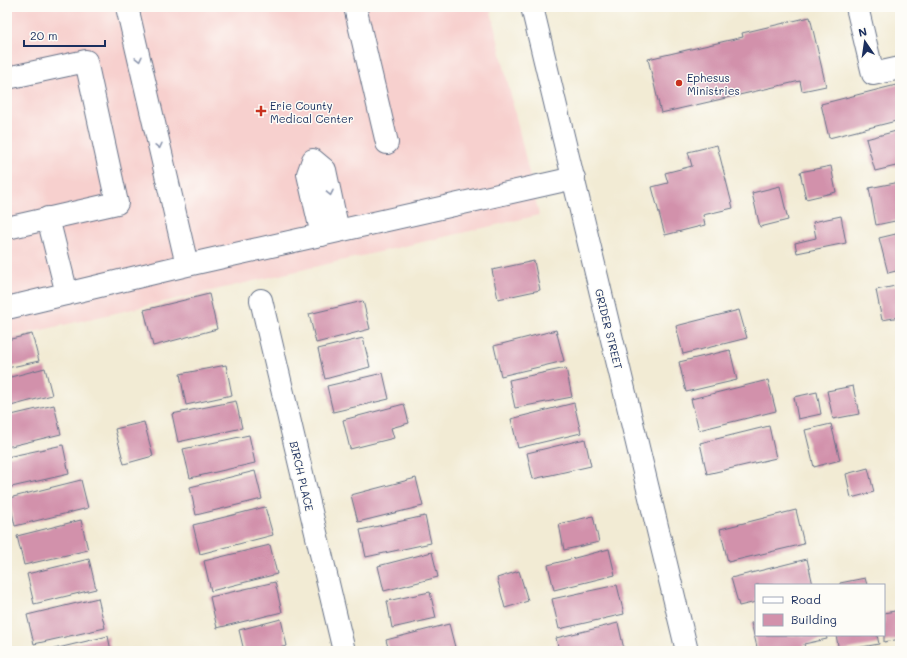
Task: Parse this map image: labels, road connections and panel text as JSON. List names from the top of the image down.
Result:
{
  "streets": {
    "street": ["GRIDER STREET", "BIRCH PLACE"]
  },
  "places": {
    "other": ["Ephesus Ministries"],
    "health": ["Erie County Medical Center"]
  },
  "legend": ["Road", "Building"],
  "scale_bar": "20 m",
  "north": "top"
}
